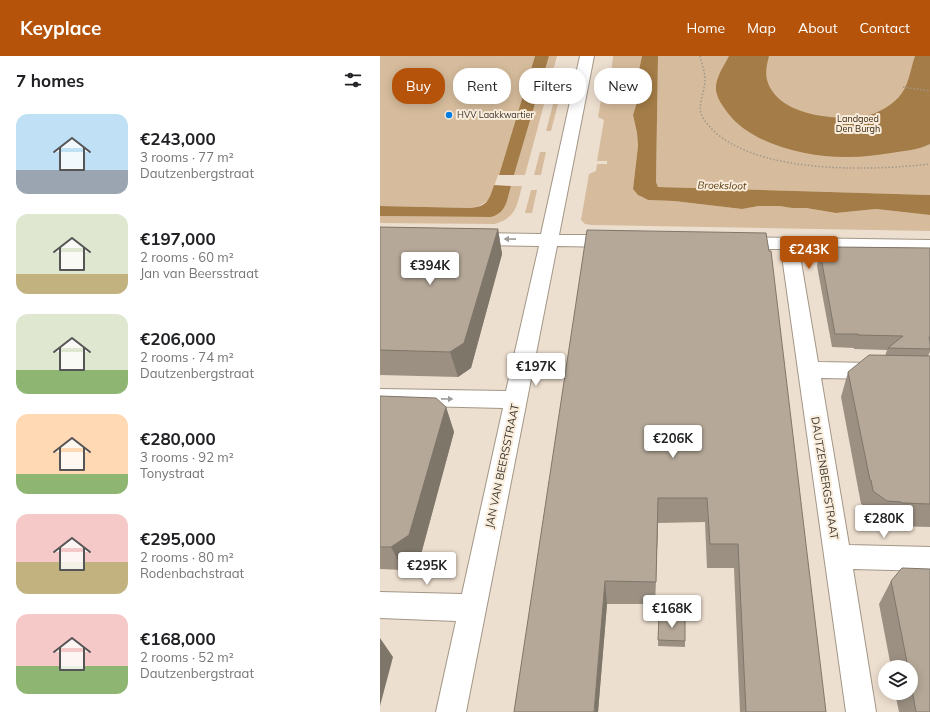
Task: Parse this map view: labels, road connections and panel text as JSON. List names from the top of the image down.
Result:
{
  "streets": {
    "street": ["JAN VAN BEERSSTRAAT", "DAUTZENBERGSTRAAT"]
  },
  "water": ["Broeksloot"],
  "parks": ["Landgoed Den Burgh"],
  "places": ["HVV Laakkwartier"],
  "page": {
    "header": "Keyplace",
    "nav": [
      "Home",
      "Map",
      "About",
      "Contact"
    ],
    "heading": "7 homes",
    "chip": [
      "Buy",
      "Rent",
      "Filters",
      "New"
    ],
    "list": [
      {
        "name": "€243,000",
        "note": "3 rooms · 77 m² · Dautzenbergstraat"
      },
      {
        "name": "€197,000",
        "note": "2 rooms · 60 m² · Jan van Beersstraat"
      },
      {
        "name": "€206,000",
        "note": "2 rooms · 74 m² · Dautzenbergstraat"
      },
      {
        "name": "€280,000",
        "note": "3 rooms · 92 m² · Tonystraat"
      },
      {
        "name": "€295,000",
        "note": "2 rooms · 80 m² · Rodenbachstraat"
      },
      {
        "name": "€168,000",
        "note": "2 rooms · 52 m² · Dautzenbergstraat"
      }
    ],
    "price": [
      "€243K",
      "€394K",
      "€197K",
      "€206K",
      "€280K",
      "€295K",
      "€168K"
    ]
  }
}
